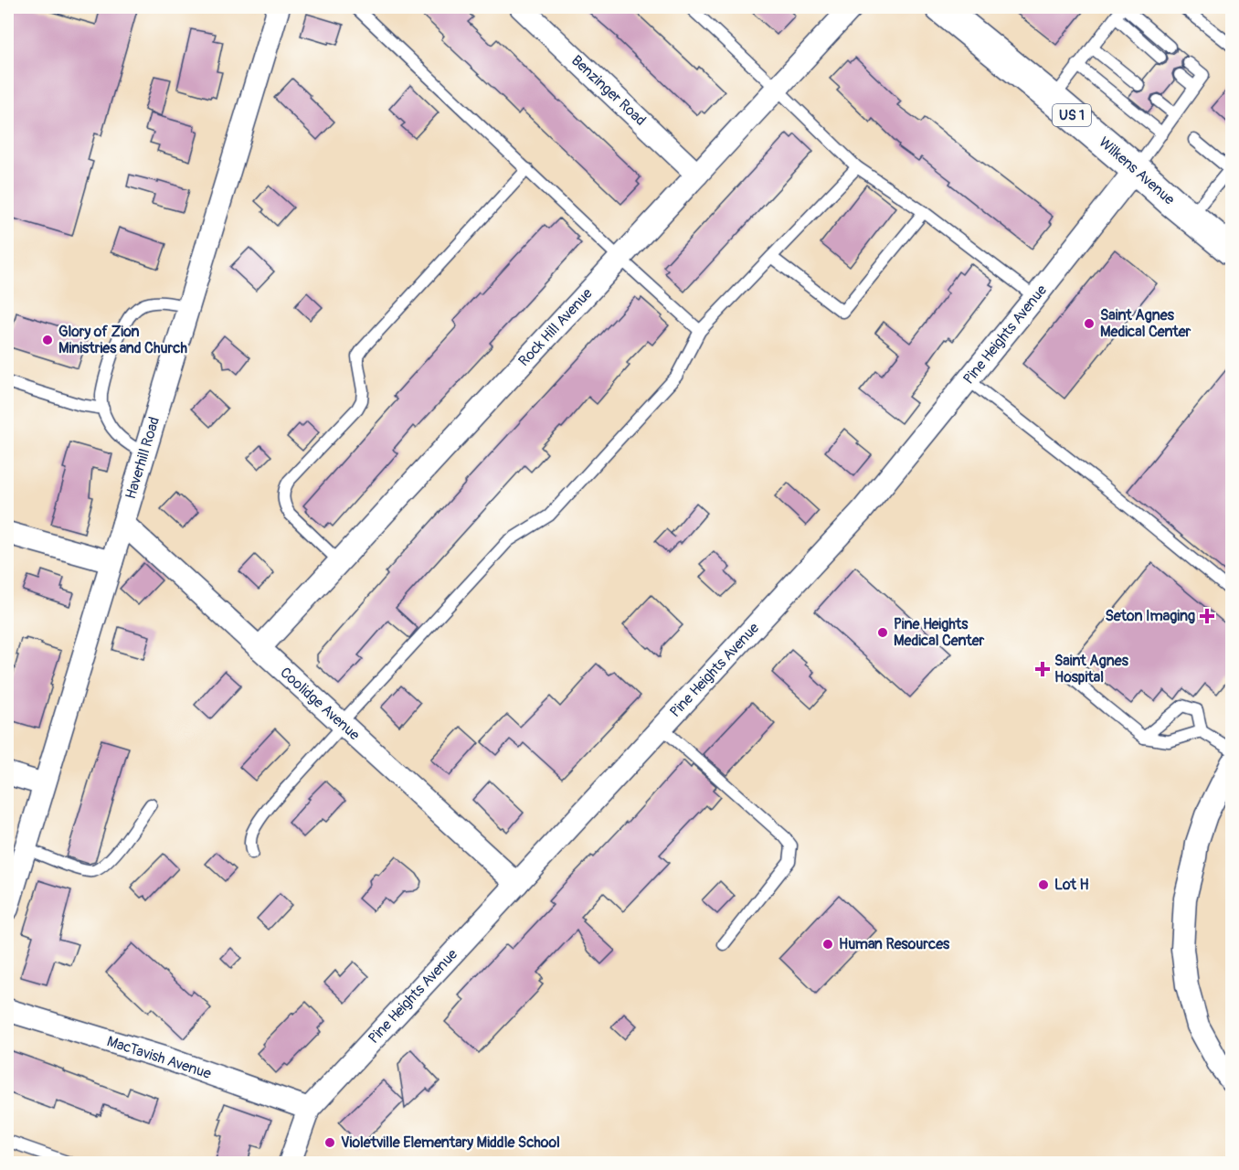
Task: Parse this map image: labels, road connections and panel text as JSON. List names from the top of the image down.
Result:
{
  "streets": {
    "main road": ["US 1", "Wilkens Avenue"],
    "street": [
      "Benzinger Road",
      "Rock Hill Avenue",
      "Pine Heights Avenue",
      "Haverhill Road",
      "Coolidge Avenue",
      "MacTavish Avenue"
    ]
  },
  "crossings": [
    ["Benzinger Road", "Rock Hill Avenue"],
    ["Wilkens Avenue", "Pine Heights Avenue"],
    ["Rock Hill Avenue", "Coolidge Avenue"],
    ["Pine Heights Avenue", "Coolidge Avenue"],
    ["Pine Heights Avenue", "MacTavish Avenue"],
    ["Haverhill Road", "Coolidge Avenue"]
  ],
  "places": {
    "other": [
      "Saint Agnes Medical Center",
      "Glory of Zion Ministries and Church",
      "Pine Heights Medical Center",
      "Lot H",
      "Human Resources",
      "Violetville Elementary Middle School"
    ],
    "health": ["Seton Imaging", "Saint Agnes Hospital"]
  }
}
